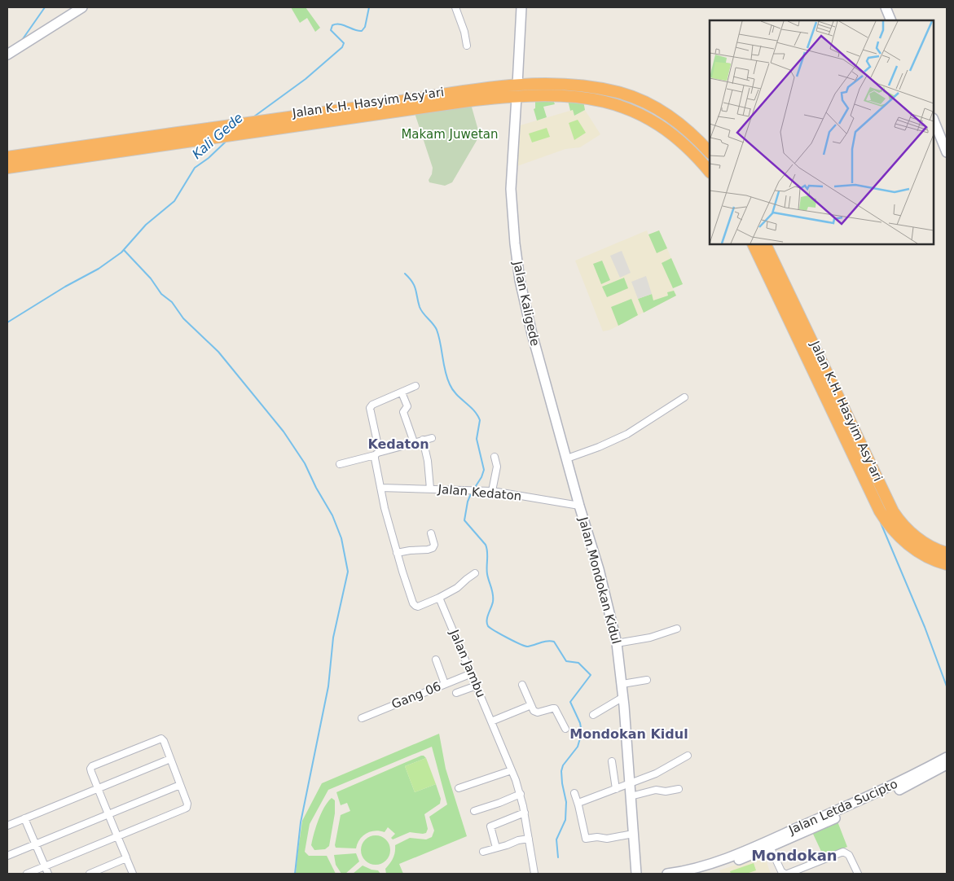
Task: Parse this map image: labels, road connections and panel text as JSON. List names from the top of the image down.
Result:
{
  "streets": {
    "highway": ["Jalan K.H. Hasyim Asy'ari"],
    "street": [
      "Jalan Kaligede",
      "Jalan Kedaton",
      "Jalan Mondokan Kidul",
      "Jalan Jambu",
      "Gang 06",
      "Jalan Letda Sucipto"
    ]
  },
  "crossings": [
    ["Jalan K.H. Hasyim Asy'ari", "Jalan Kaligede"],
    ["Jalan Kaligede", "Jalan Kedaton"],
    ["Jalan Kaligede", "Jalan Mondokan Kidul"],
    ["Jalan Kedaton", "Jalan Mondokan Kidul"],
    ["Jalan Jambu", "Gang 06"]
  ],
  "districts": ["Kedaton", "Mondokan Kidul", "Mondokan"],
  "water": ["Kali Gede"],
  "parks": ["Makam Juwetan"]
}
